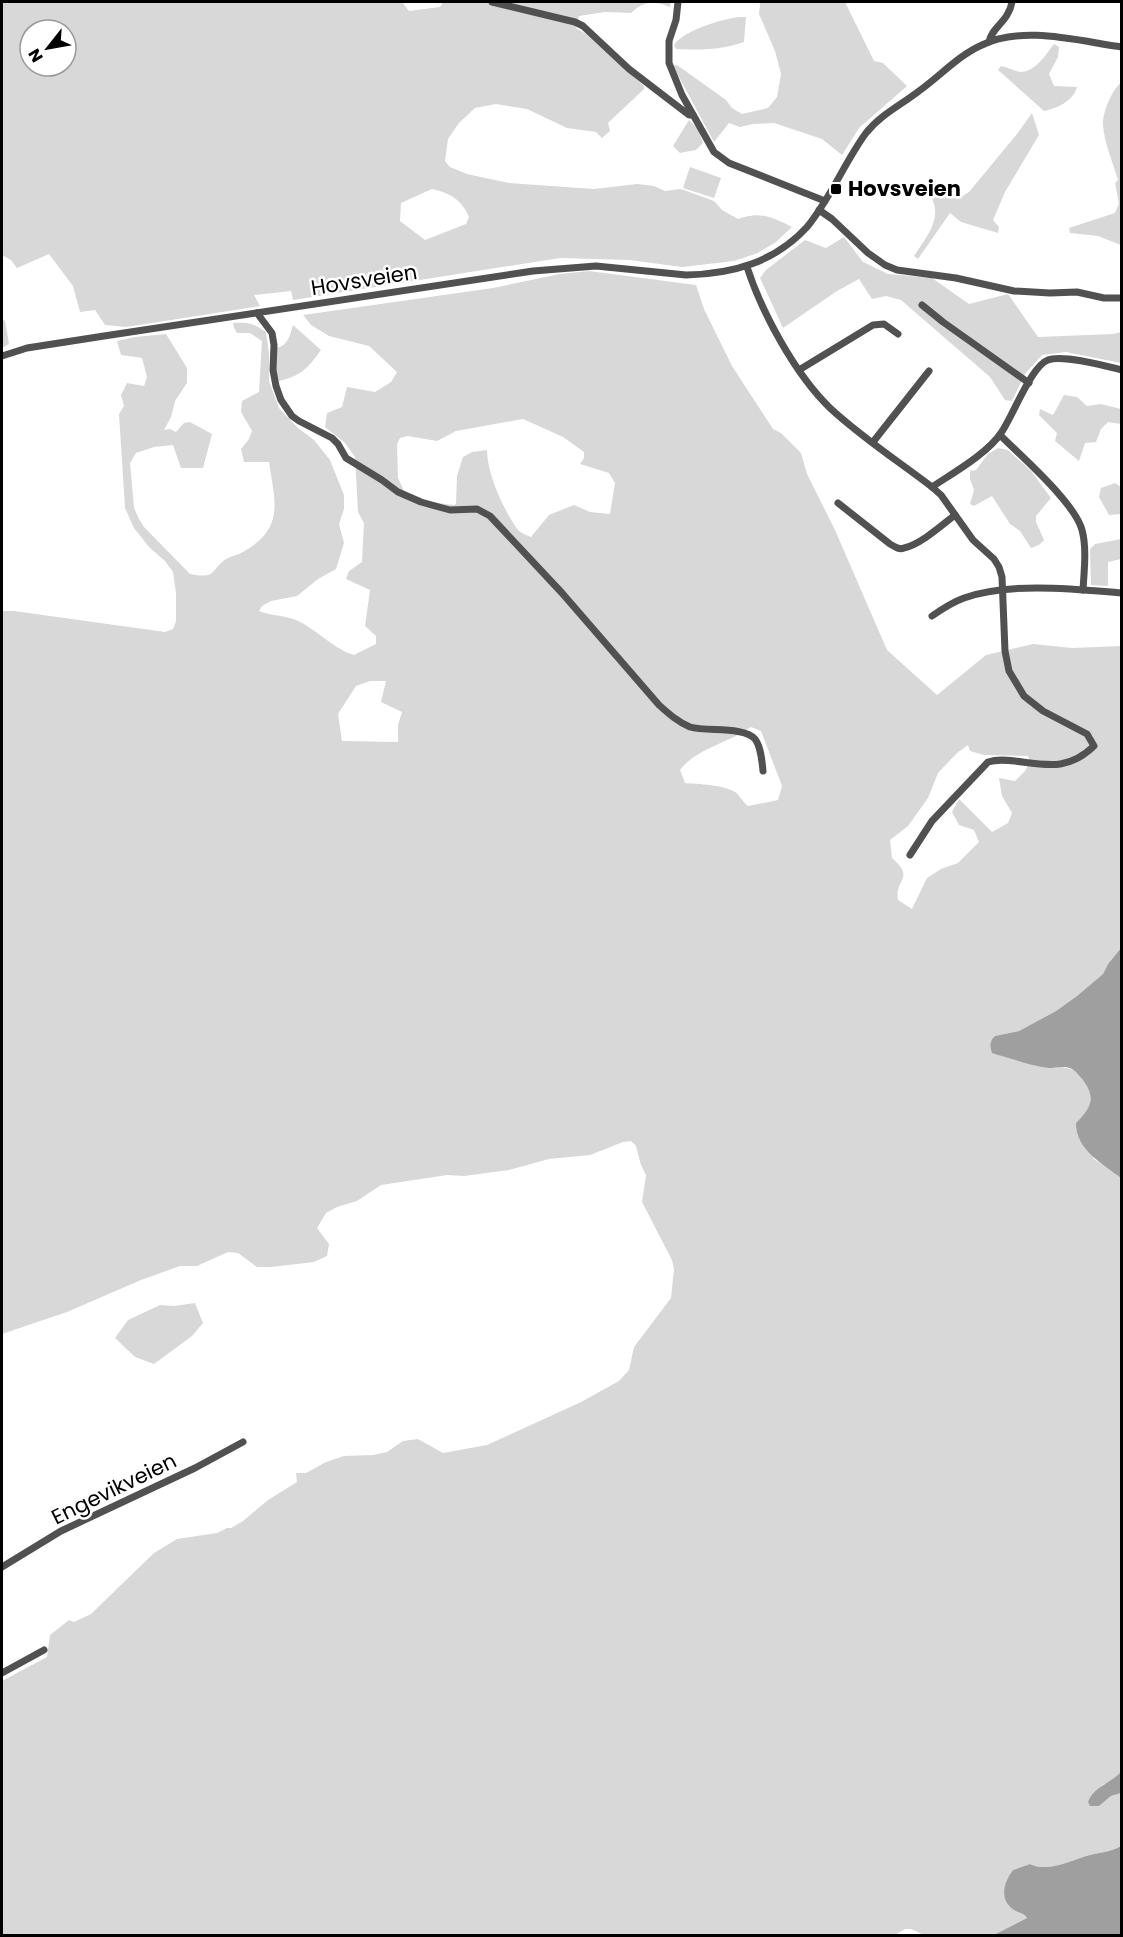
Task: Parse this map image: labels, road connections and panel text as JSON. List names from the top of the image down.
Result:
{
  "streets": {
    "street": ["Hovsveien", "Engevikveien"]
  },
  "places": {
    "transit": ["Hovsveien"]
  },
  "north": "bottom left"
}
